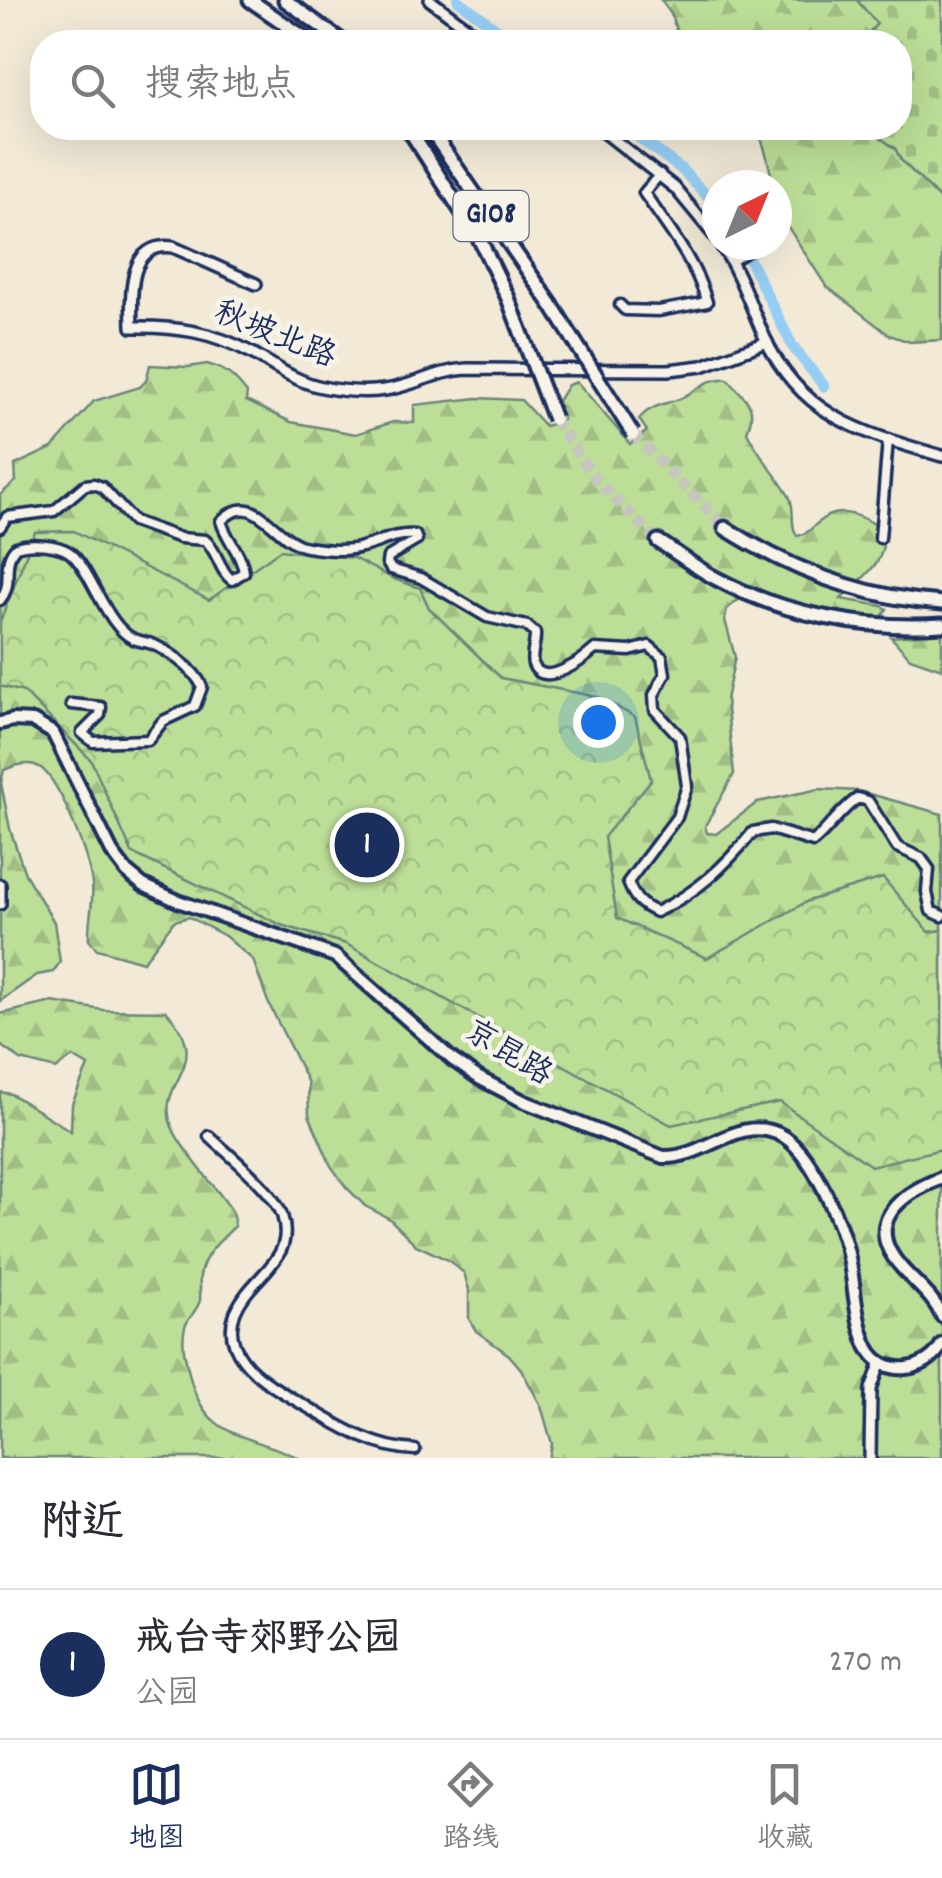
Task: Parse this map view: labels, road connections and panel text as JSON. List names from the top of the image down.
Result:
{
  "streets": {
    "highway": ["G108"],
    "main road": ["京昆路"],
    "street": ["秋坡北路"]
  },
  "north": "top right",
  "page": {
    "search": "搜索地点",
    "pins": "1",
    "heading": "附近",
    "list": [
      {
        "mark": "1",
        "name": "戒台寺郊野公园",
        "note": "公园",
        "value": "270 m"
      }
    ],
    "nav": ["地图", "路线", "收藏"]
  }
}
